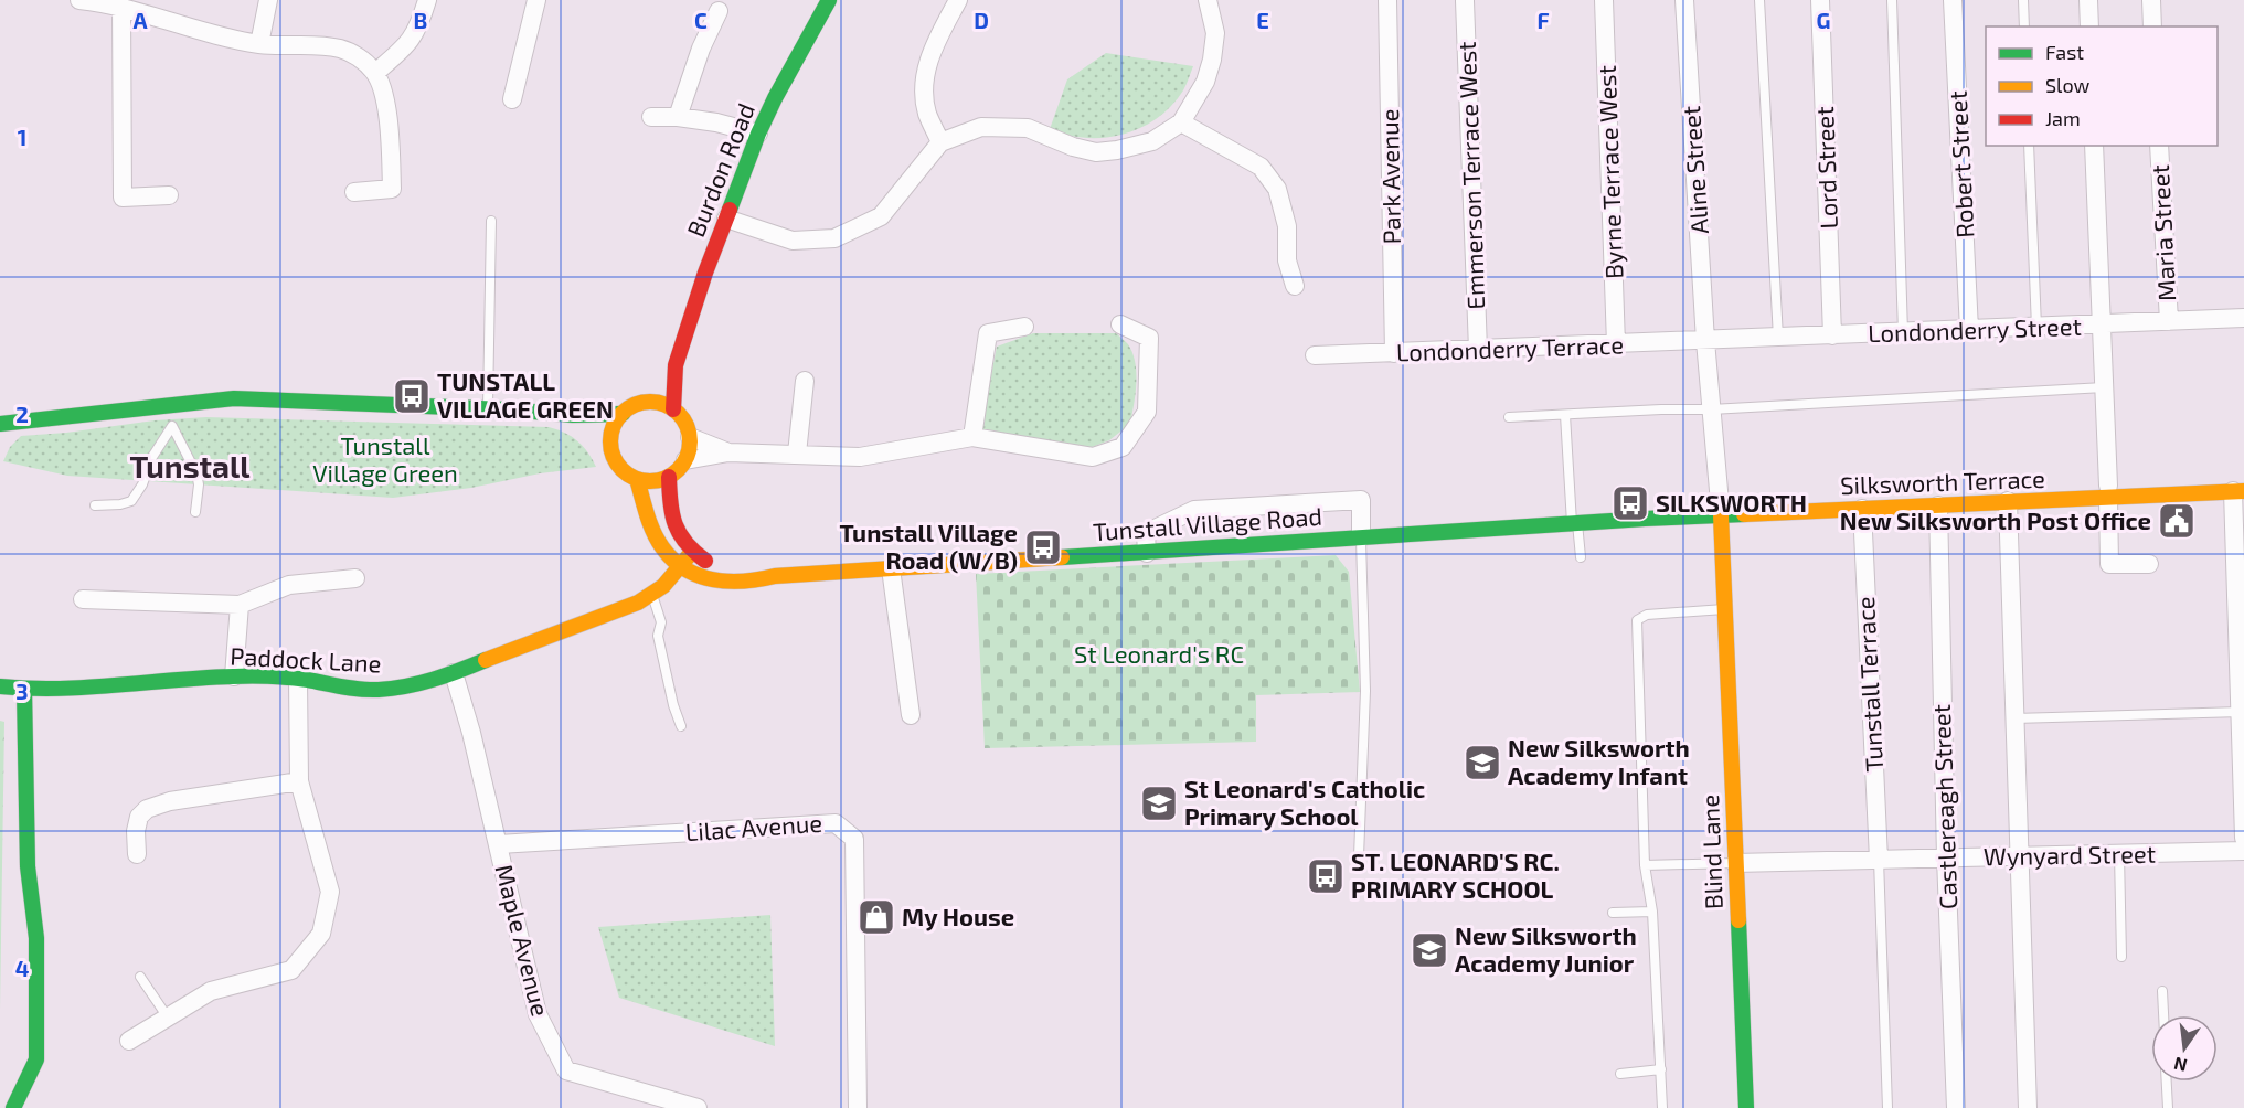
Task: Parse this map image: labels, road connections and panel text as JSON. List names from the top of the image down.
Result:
{
  "streets": {
    "street": [
      "Robert Street",
      "Lord Street",
      "Burdon Road",
      "Aline Street",
      "Byrne Terrace West",
      "Emmerson Terrace West",
      "Park Avenue",
      "Maria Street",
      "Londonderry Street",
      "Londonderry Terrace",
      "Silksworth Terrace",
      "Tunstall Village Road",
      "Paddock Lane",
      "Tunstall Terrace",
      "Castlereagh Street",
      "Lilac Avenue",
      "Blind Lane",
      "Wynyard Street",
      "Maple Avenue"
    ]
  },
  "crossings": [
    ["Robert Street", "Londonderry Street"],
    ["Lord Street", "Londonderry Street"],
    ["Burdon Road", "Tunstall Village Road"],
    ["Aline Street", "Londonderry Street"],
    ["Aline Street", "Londonderry Terrace"],
    ["Aline Street", "Silksworth Terrace"],
    ["Aline Street", "Blind Lane"],
    ["Byrne Terrace West", "Londonderry Terrace"],
    ["Emmerson Terrace West", "Londonderry Terrace"],
    ["Park Avenue", "Londonderry Terrace"],
    ["Maria Street", "Londonderry Street"],
    ["Londonderry Street", "Londonderry Terrace"],
    ["Silksworth Terrace", "Tunstall Village Road"],
    ["Silksworth Terrace", "Tunstall Terrace"],
    ["Silksworth Terrace", "Castlereagh Street"],
    ["Silksworth Terrace", "Blind Lane"],
    ["Tunstall Village Road", "Paddock Lane"],
    ["Paddock Lane", "Maple Avenue"],
    ["Tunstall Terrace", "Wynyard Street"],
    ["Castlereagh Street", "Wynyard Street"],
    ["Lilac Avenue", "Maple Avenue"],
    ["Blind Lane", "Wynyard Street"]
  ],
  "districts": ["Tunstall"],
  "parks": ["Tunstall Village Green", "St Leonard's RC"],
  "places": {
    "bus stop": [
      "TUNSTALL VILLAGE GREEN",
      "SILKSWORTH",
      "Tunstall Village Road (W/B)",
      "ST. LEONARD'S RC. PRIMARY SCHOOL"
    ],
    "public building": ["New Silksworth Post Office"],
    "school or university": ["New Silksworth Academy Infant", "St Leonard's Catholic Primary School", "New Silksworth Academy Junior"],
    "shop": ["My House"]
  },
  "legend": ["Fast", "Slow", "Jam"],
  "north": "bottom",
  "grid": {
    "columns": [
      "A",
      "B",
      "C",
      "D",
      "E",
      "F",
      "G"
    ],
    "rows": [
      "1",
      "2",
      "3",
      "4"
    ]
  }
}
